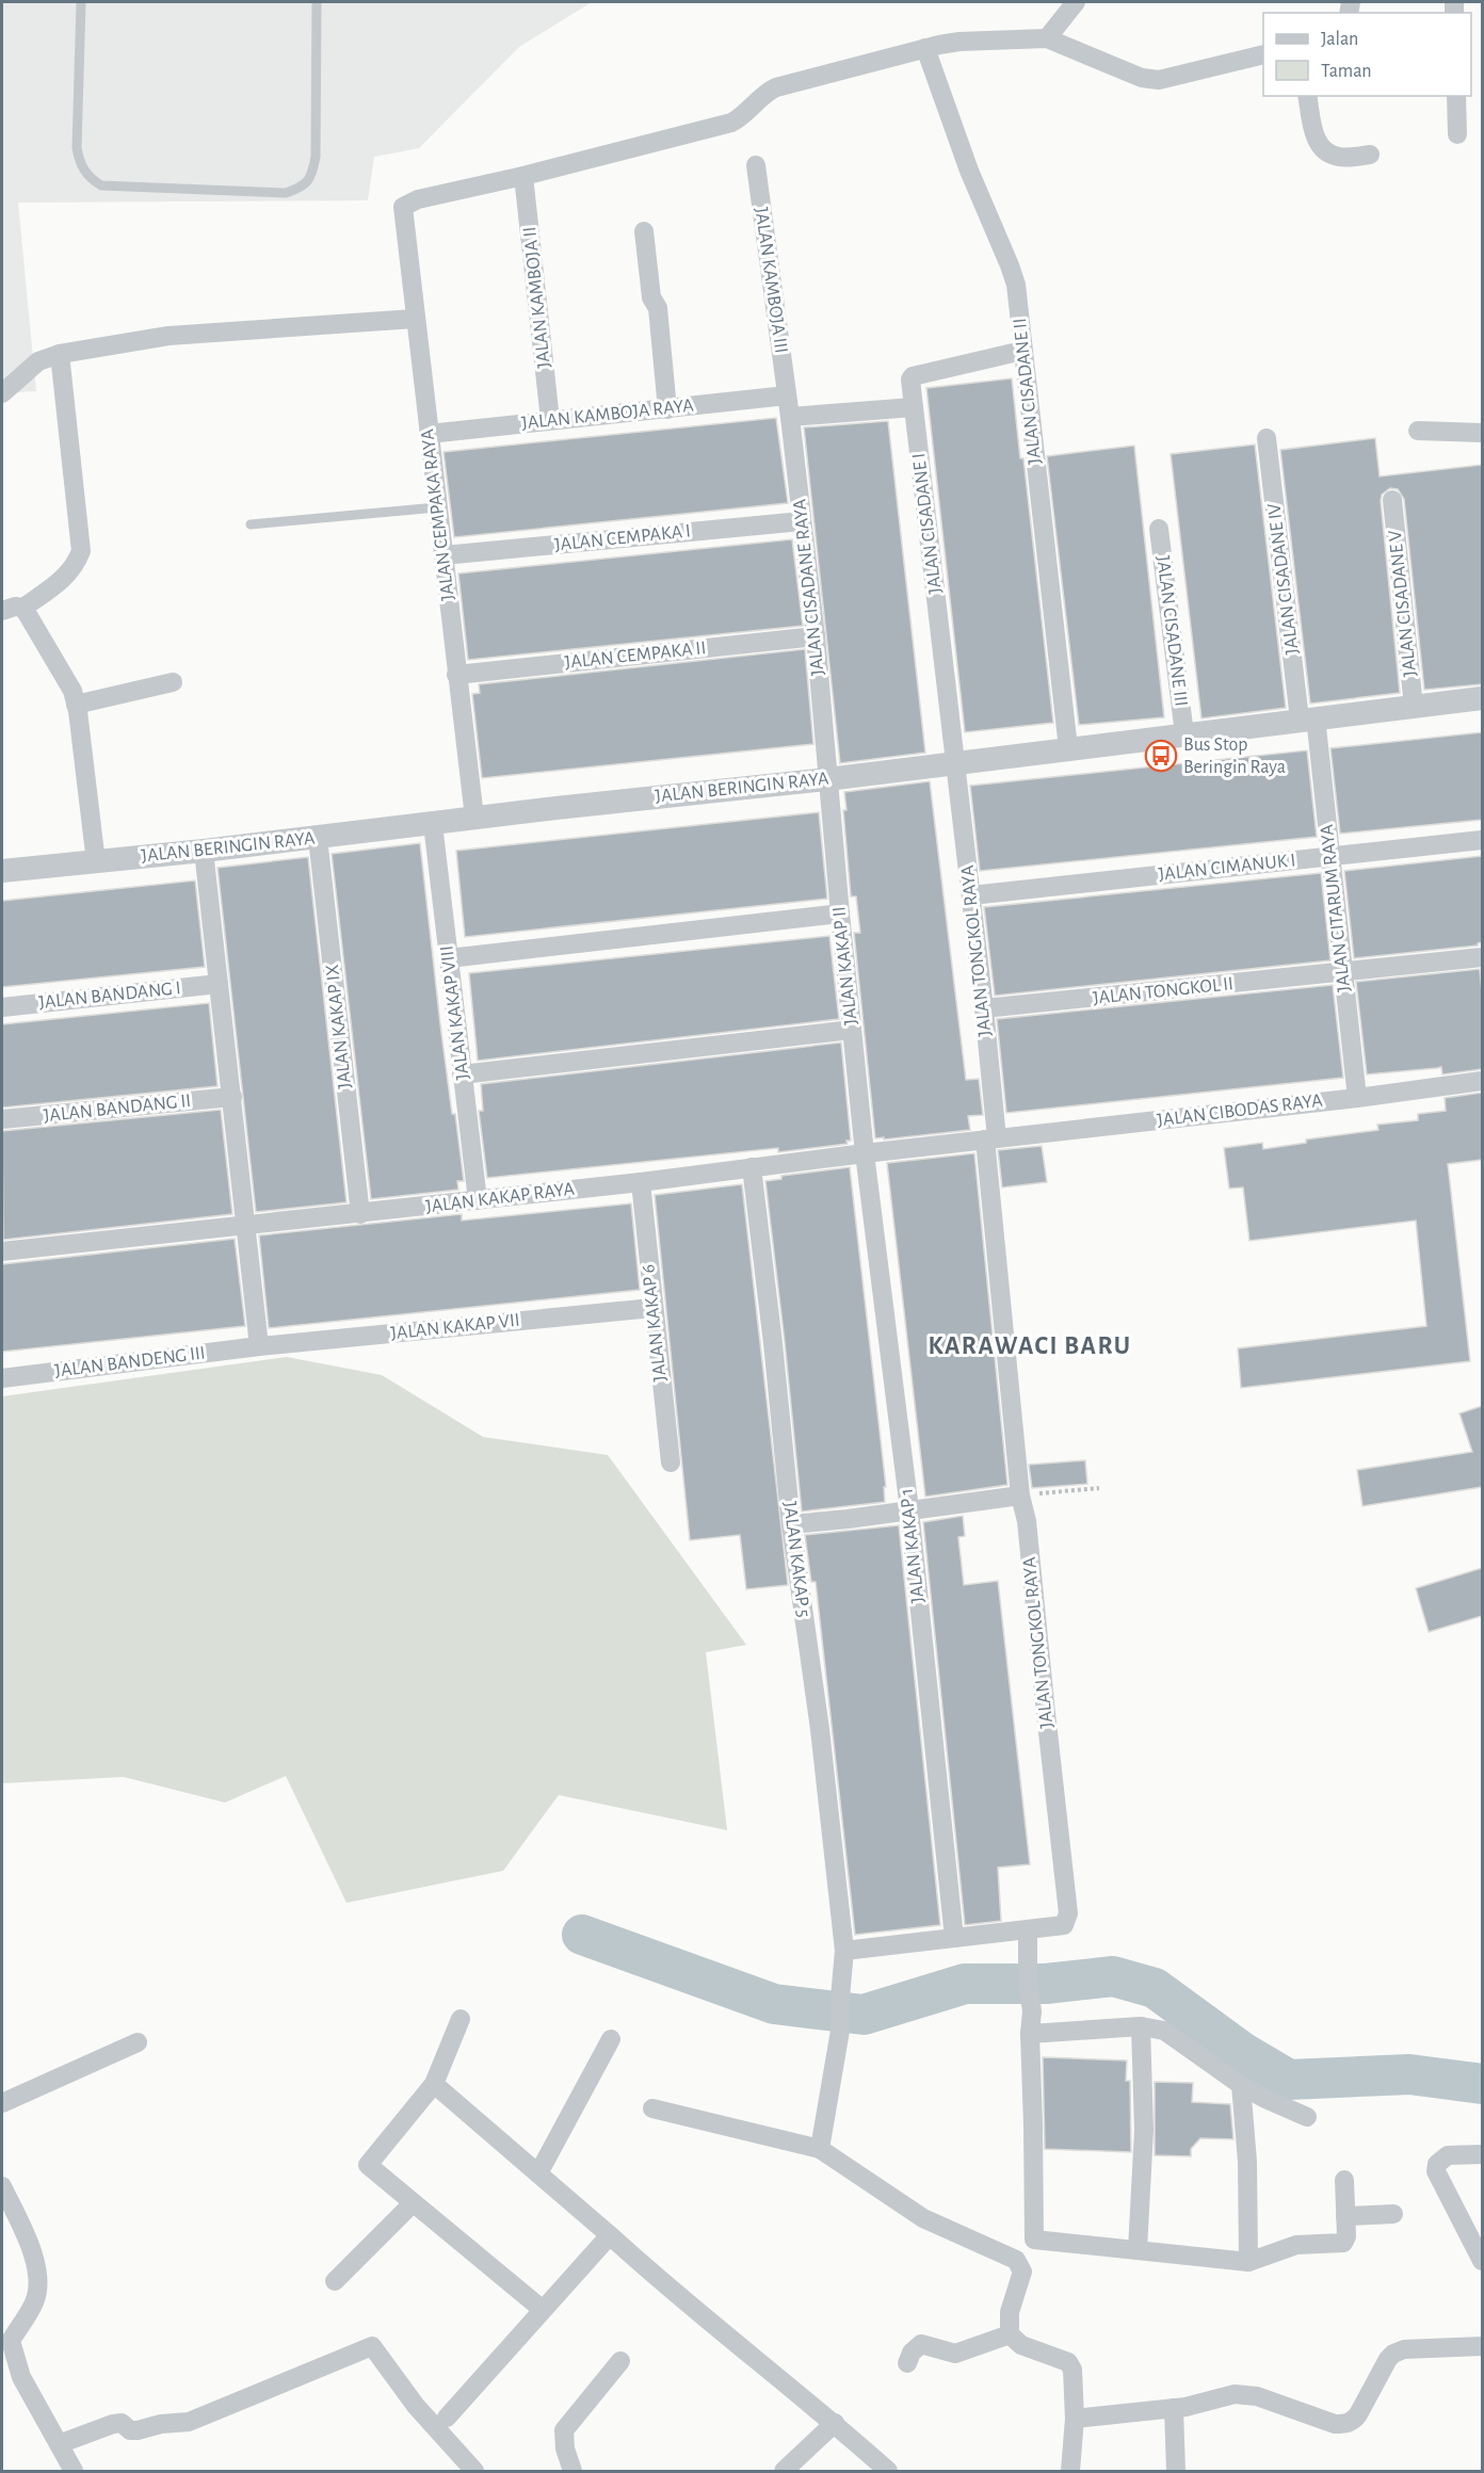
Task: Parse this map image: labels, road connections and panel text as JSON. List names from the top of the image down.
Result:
{
  "streets": {
    "street": [
      "JALAN KAMBOJA III",
      "JALAN KAMBOJA II",
      "JALAN CISADANE II",
      "JALAN KAMBOJA RAYA",
      "JALAN CEMPAKA RAYA",
      "JALAN CISADANE I",
      "JALAN CEMPAKA I",
      "JALAN CISADANE IV",
      "JALAN CISADANE RAYA",
      "JALAN CISADANE V",
      "JALAN CISADANE III",
      "JALAN CEMPAKA II",
      "JALAN BERINGIN RAYA",
      "JALAN CIMANUK I",
      "JALAN CITARUM RAYA",
      "JALAN TONGKOL RAYA",
      "JALAN KAKAP II",
      "JALAN TONGKOL II",
      "JALAN BANDANG I",
      "JALAN KAKAP VIII",
      "JALAN KAKAP IX",
      "JALAN BANDANG II",
      "JALAN CIBODAS RAYA",
      "JALAN KAKAP RAYA",
      "JALAN KAKAP 6",
      "JALAN KAKAP VII",
      "JALAN BANDENG III",
      "JALAN KAKAP 1",
      "JALAN KAKAP 5"
    ]
  },
  "crossings": [
    ["JALAN KAMBOJA III", "JALAN KAMBOJA RAYA"],
    ["JALAN KAMBOJA III", "JALAN CISADANE RAYA"],
    ["JALAN KAMBOJA II", "JALAN KAMBOJA RAYA"],
    ["JALAN KAMBOJA II", "JALAN CEMPAKA RAYA"],
    ["JALAN CISADANE II", "JALAN CISADANE I"],
    ["JALAN CISADANE II", "JALAN BERINGIN RAYA"],
    ["JALAN KAMBOJA RAYA", "JALAN CEMPAKA RAYA"],
    ["JALAN KAMBOJA RAYA", "JALAN CISADANE RAYA"],
    ["JALAN CEMPAKA RAYA", "JALAN CEMPAKA I"],
    ["JALAN CEMPAKA RAYA", "JALAN CEMPAKA II"],
    ["JALAN CEMPAKA RAYA", "JALAN BERINGIN RAYA"],
    ["JALAN CISADANE I", "JALAN BERINGIN RAYA"],
    ["JALAN CISADANE I", "JALAN TONGKOL RAYA"],
    ["JALAN CEMPAKA I", "JALAN CISADANE RAYA"],
    ["JALAN CISADANE IV", "JALAN BERINGIN RAYA"],
    ["JALAN CISADANE IV", "JALAN CITARUM RAYA"],
    ["JALAN CISADANE RAYA", "JALAN CEMPAKA II"],
    ["JALAN CISADANE RAYA", "JALAN BERINGIN RAYA"],
    ["JALAN CISADANE RAYA", "JALAN KAKAP II"],
    ["JALAN CISADANE V", "JALAN BERINGIN RAYA"],
    ["JALAN CISADANE III", "JALAN BERINGIN RAYA"],
    ["JALAN BERINGIN RAYA", "JALAN CITARUM RAYA"],
    ["JALAN BERINGIN RAYA", "JALAN TONGKOL RAYA"],
    ["JALAN BERINGIN RAYA", "JALAN KAKAP II"],
    ["JALAN BERINGIN RAYA", "JALAN KAKAP VIII"],
    ["JALAN BERINGIN RAYA", "JALAN KAKAP IX"],
    ["JALAN CIMANUK I", "JALAN CITARUM RAYA"],
    ["JALAN CIMANUK I", "JALAN TONGKOL RAYA"],
    ["JALAN CITARUM RAYA", "JALAN TONGKOL II"],
    ["JALAN CITARUM RAYA", "JALAN CIBODAS RAYA"],
    ["JALAN TONGKOL RAYA", "JALAN TONGKOL II"],
    ["JALAN TONGKOL RAYA", "JALAN CIBODAS RAYA"],
    ["JALAN TONGKOL RAYA", "JALAN KAKAP RAYA"],
    ["JALAN TONGKOL RAYA", "JALAN KAKAP 1"],
    ["JALAN TONGKOL RAYA", "JALAN KAKAP 5"],
    ["JALAN KAKAP II", "JALAN KAKAP RAYA"],
    ["JALAN KAKAP II", "JALAN KAKAP 1"],
    ["JALAN KAKAP VIII", "JALAN KAKAP RAYA"],
    ["JALAN KAKAP IX", "JALAN KAKAP RAYA"],
    ["JALAN CIBODAS RAYA", "JALAN KAKAP RAYA"],
    ["JALAN KAKAP RAYA", "JALAN KAKAP 6"],
    ["JALAN KAKAP RAYA", "JALAN KAKAP 1"],
    ["JALAN KAKAP RAYA", "JALAN KAKAP 5"],
    ["JALAN KAKAP 6", "JALAN KAKAP VII"],
    ["JALAN KAKAP VII", "JALAN BANDENG III"]
  ],
  "districts": ["KARAWACI BARU"],
  "places": {
    "bus stop": ["Bus Stop Beringin Raya"]
  },
  "legend": ["Jalan", "Taman"]
}
